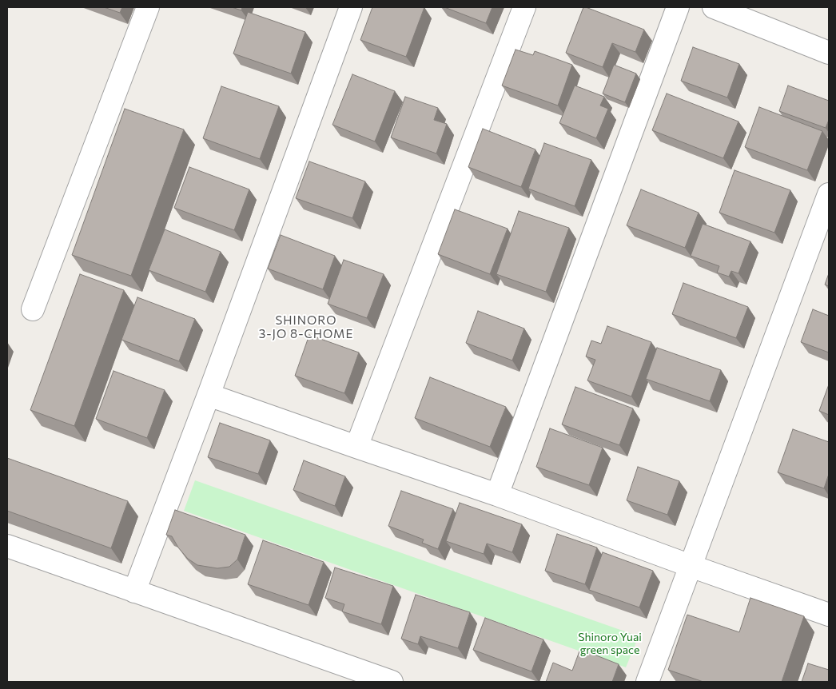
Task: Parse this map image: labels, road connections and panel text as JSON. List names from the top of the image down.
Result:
{
  "districts": ["SHINORO 3-JO 8-CHOME"],
  "parks": ["Shinoro Yuai green space"]
}
